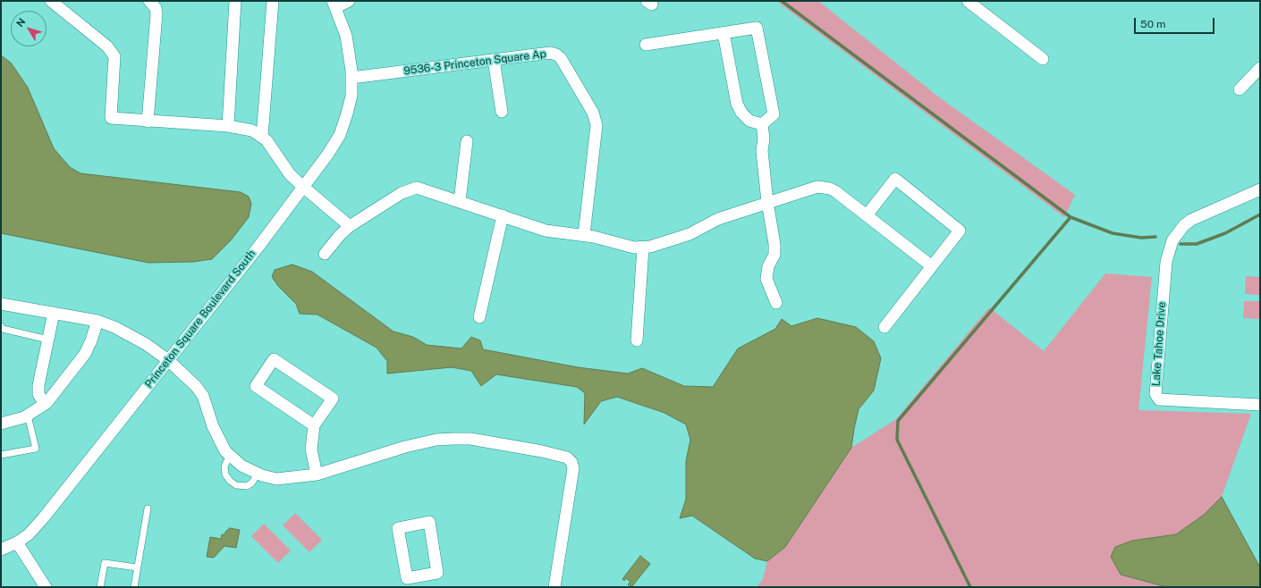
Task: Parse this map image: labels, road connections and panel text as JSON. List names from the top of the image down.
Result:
{
  "streets": {
    "street": ["9536-3 Princeton Square Ap", "Princeton Square Boulevard South", "Lake Tahoe Drive"]
  },
  "crossings": [
    ["9536-3 Princeton Square Ap", "Princeton Square Boulevard South"]
  ],
  "scale_bar": "50 m",
  "north": "top left"
}
